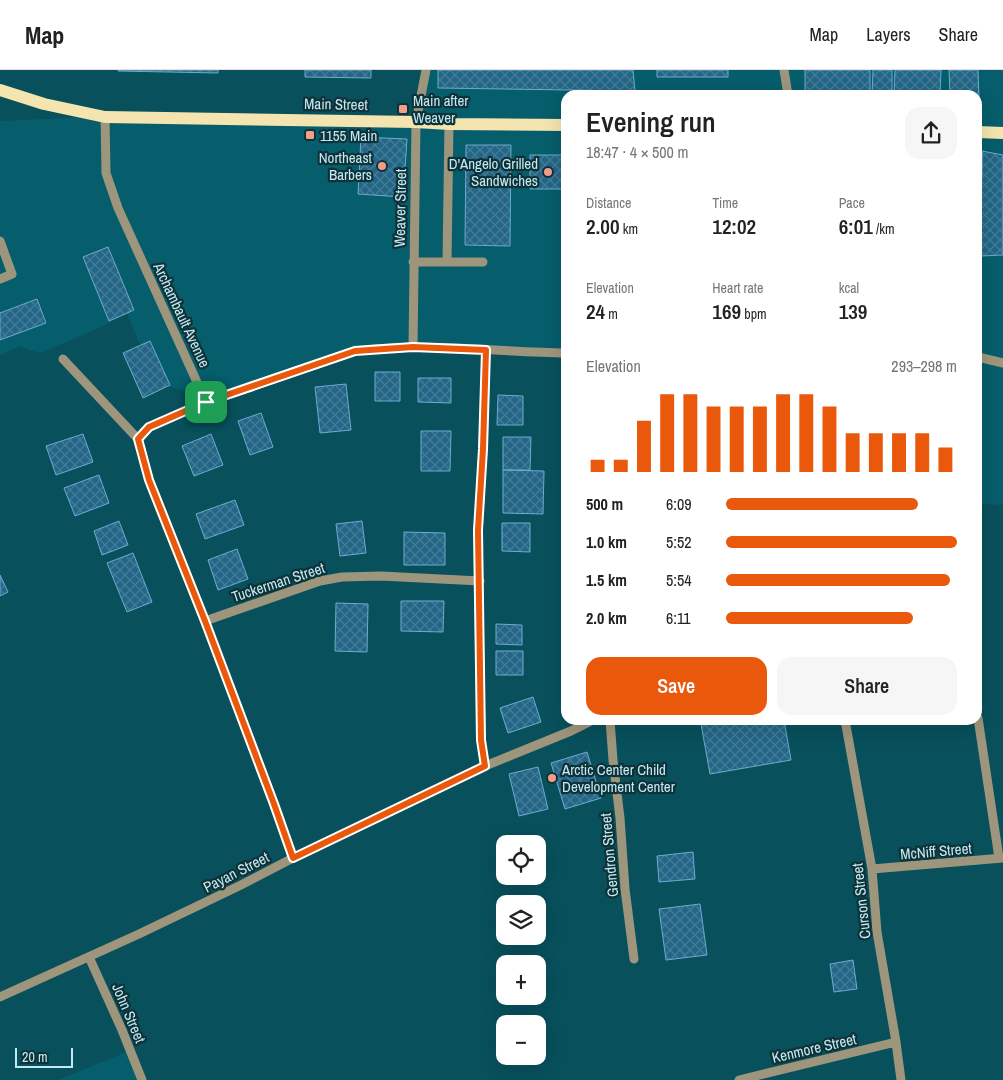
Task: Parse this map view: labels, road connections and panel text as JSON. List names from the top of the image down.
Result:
{
  "streets": {
    "main road": ["Main Street"],
    "street": [
      "Weaver Street",
      "Archambault Avenue",
      "Tuckerman Street",
      "McNiff Street",
      "Gendron Street",
      "Payan Street",
      "Curson Street",
      "John Street",
      "Kenmore Street"
    ]
  },
  "crossings": [
    ["Main Street", "Weaver Street"],
    ["Main Street", "Archambault Avenue"],
    ["McNiff Street", "Curson Street"],
    ["Payan Street", "John Street"],
    ["Curson Street", "Kenmore Street"]
  ],
  "places": {
    "transit": ["Main after Weaver", "1155 Main"],
    "other": ["Northeast Barbers", "D'Angelo Grilled Sandwiches", "Arctic Center Child Development Center"]
  },
  "scale_bar": "20 m",
  "page": {
    "header": "Map",
    "nav": ["Map", "Layers", "Share"],
    "heading": ["Evening run", "18:47 · 4 × 500 m"],
    "stats": [
      ["Distance", "2.00 km"],
      ["Time", "12:02"],
      ["Pace", "6:01 /km"],
      ["Elevation", "24 m"],
      ["Heart rate", "169 bpm"],
      ["kcal", "139"]
    ],
    "chart": ["Elevation", "293–298 m"],
    "list": [
      {
        "name": "500 m",
        "note": "6:09"
      },
      {
        "name": "1.0 km",
        "note": "5:52"
      },
      {
        "name": "1.5 km",
        "note": "5:54"
      },
      {
        "name": "2.0 km",
        "note": "6:11"
      }
    ],
    "buttons": ["Save", "Share"],
    "map_buttons": ["+", "−"],
    "scale": "20 m"
  }
}
